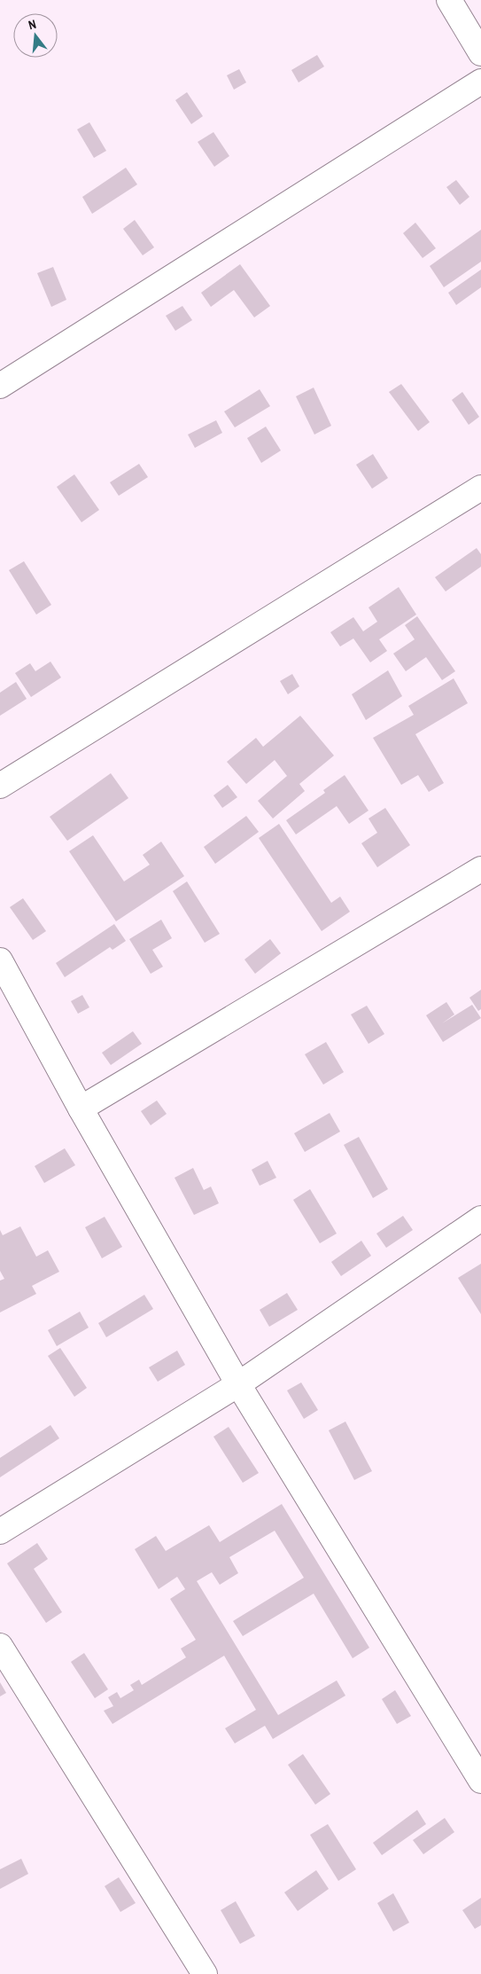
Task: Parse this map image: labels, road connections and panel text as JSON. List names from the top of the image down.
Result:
{
  "north": "top"
}
